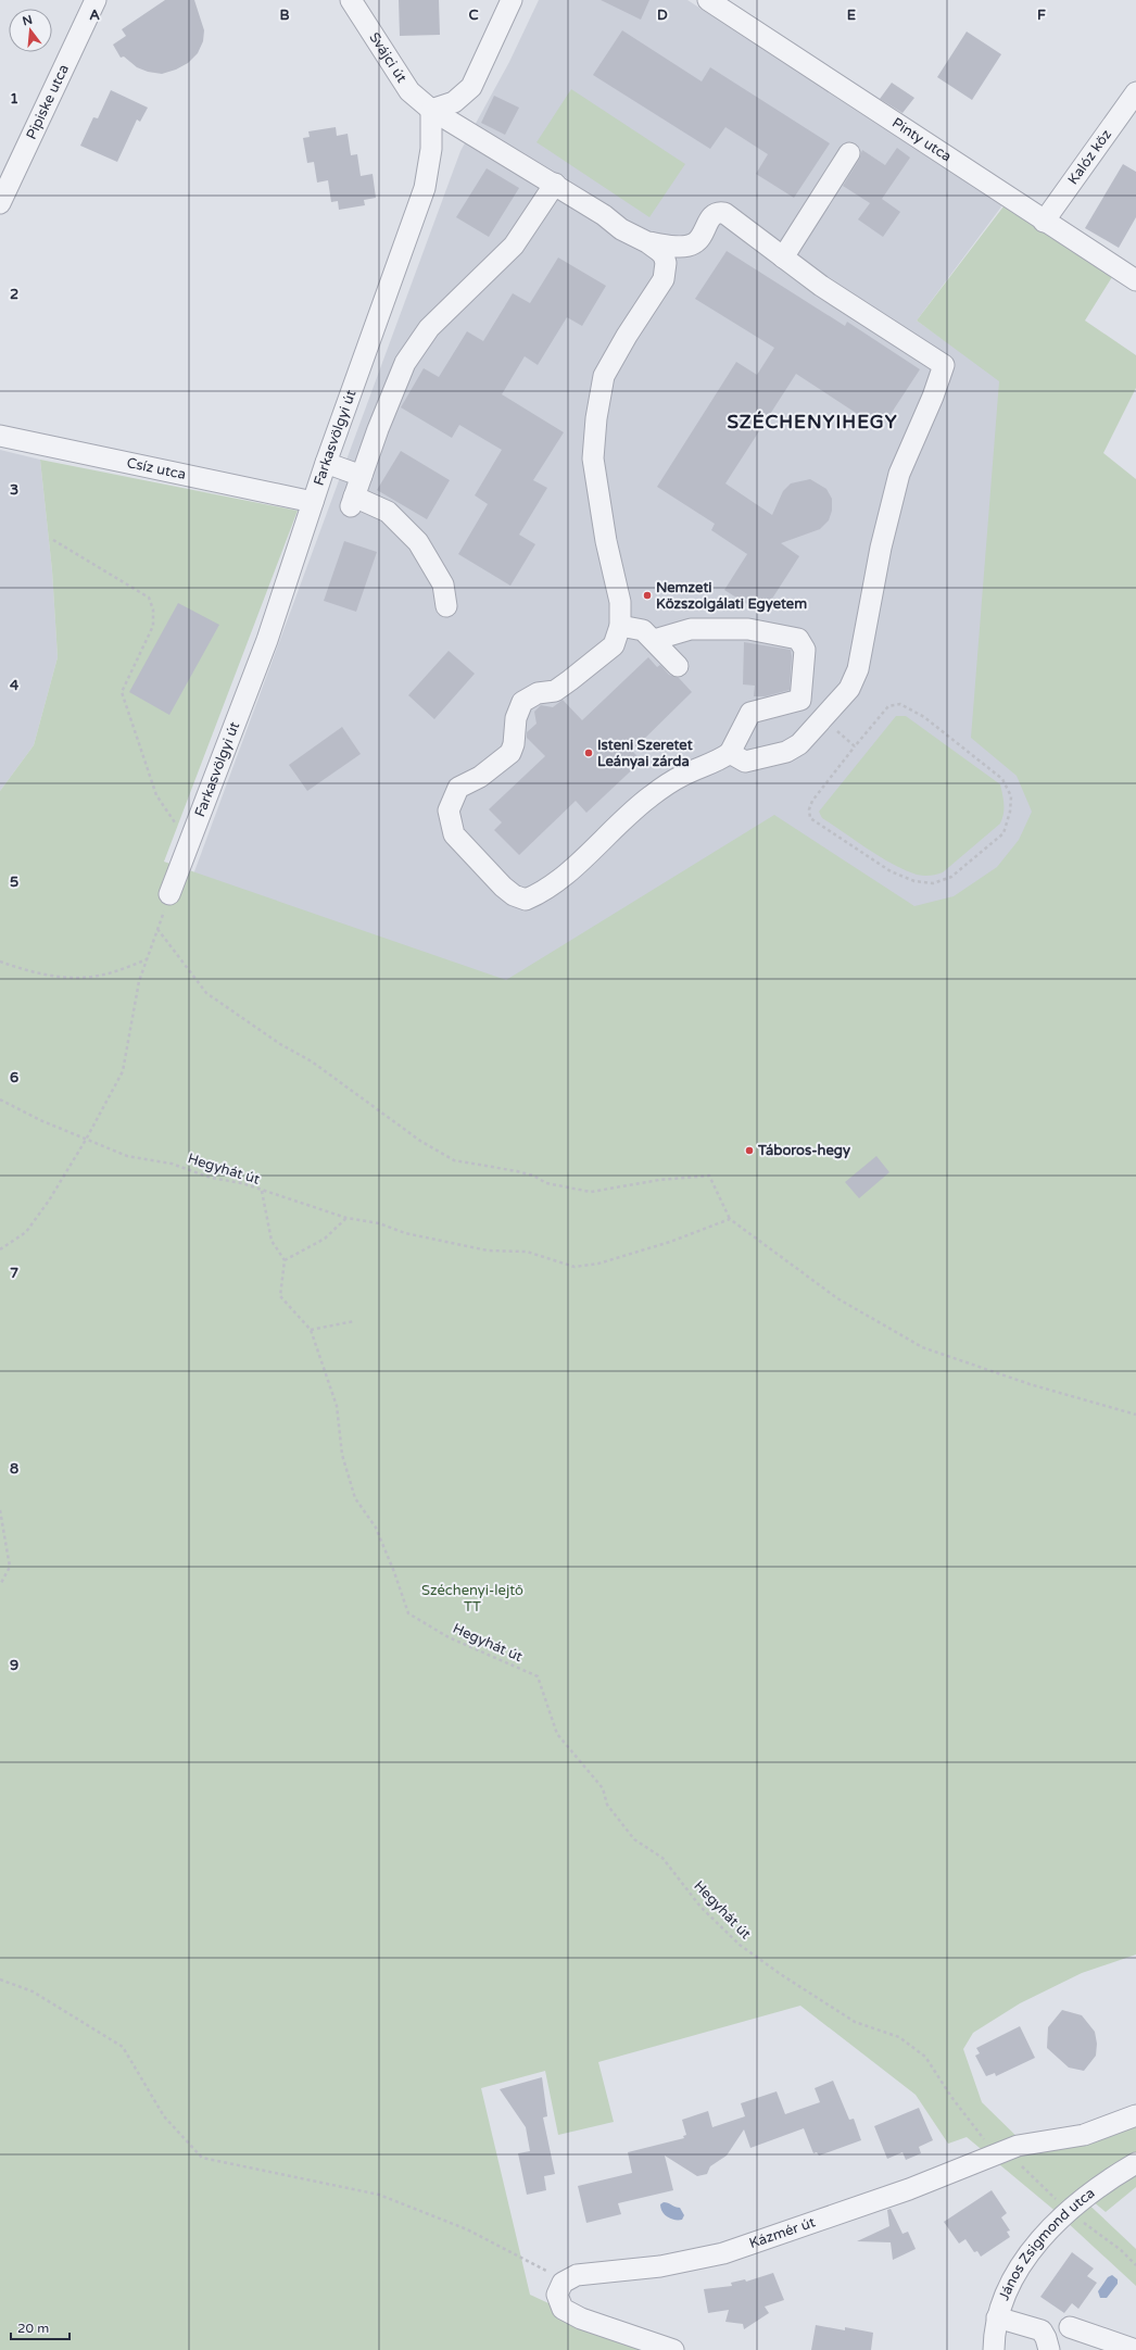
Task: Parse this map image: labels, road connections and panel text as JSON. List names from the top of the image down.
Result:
{
  "streets": {
    "street": [
      "Svájci út",
      "Pipiske utca",
      "Pinty utca",
      "Kalóz köz",
      "Farkasvölgyi út",
      "Csíz utca",
      "Kázmér út",
      "János Zsigmond utca"
    ],
    "path": ["Hegyhát út"]
  },
  "crossings": [
    ["Svájci út", "Farkasvölgyi út"],
    ["Pinty utca", "Kalóz köz"],
    ["Farkasvölgyi út", "Csíz utca"]
  ],
  "districts": ["SZÉCHENYIHEGY"],
  "parks": ["Széchenyi-lejtő TT"],
  "places": ["Nemzeti Közszolgálati Egyetem", "Isteni Szeretet Leányai zárda", "Táboros-hegy"],
  "scale_bar": "20 m",
  "north": "top",
  "grid": {
    "columns": [
      "A",
      "B",
      "C",
      "D",
      "E",
      "F"
    ],
    "rows": [
      "1",
      "2",
      "3",
      "4",
      "5",
      "6",
      "7",
      "8",
      "9"
    ]
  }
}
